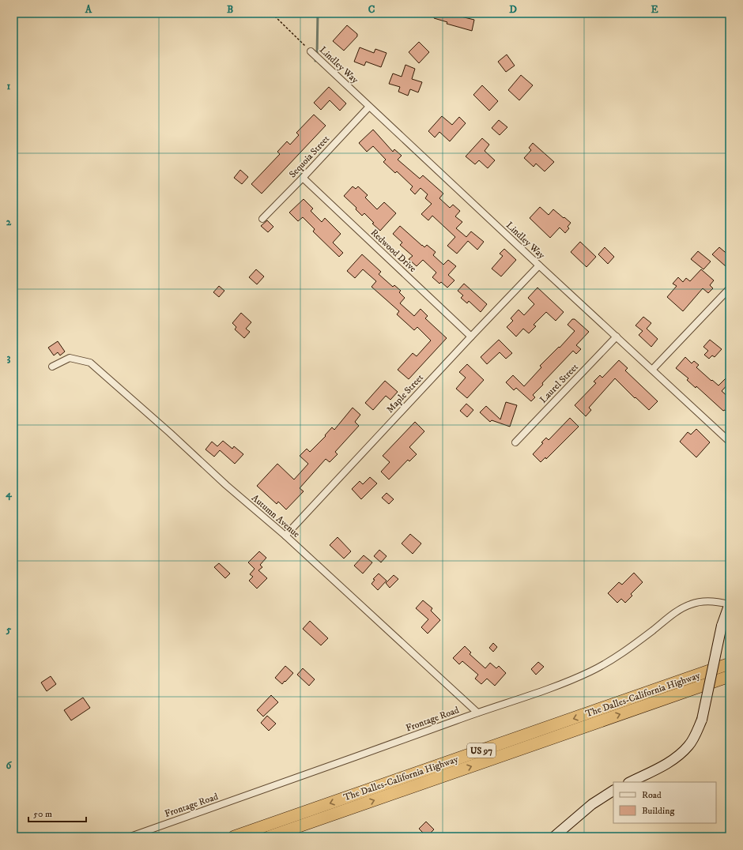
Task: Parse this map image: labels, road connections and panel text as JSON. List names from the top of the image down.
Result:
{
  "streets": {
    "highway": ["The Dalles-California Highway", "US 97"],
    "street": [
      "Lindley Way",
      "Sequoia Street",
      "Redwood Drive",
      "Laurel Street",
      "Maple Street",
      "Autumn Avenue",
      "Frontage Road"
    ]
  },
  "crossings": [
    ["Lindley Way", "Sequoia Street"],
    ["Lindley Way", "Laurel Street"],
    ["Lindley Way", "Maple Street"],
    ["Sequoia Street", "Redwood Drive"],
    ["Redwood Drive", "Maple Street"],
    ["Maple Street", "Autumn Avenue"],
    ["Autumn Avenue", "Frontage Road"]
  ],
  "legend": ["Road", "Building"],
  "scale_bar": "50 m",
  "grid": {
    "columns": [
      "A",
      "B",
      "C",
      "D",
      "E"
    ],
    "rows": [
      "1",
      "2",
      "3",
      "4",
      "5",
      "6"
    ]
  }
}
